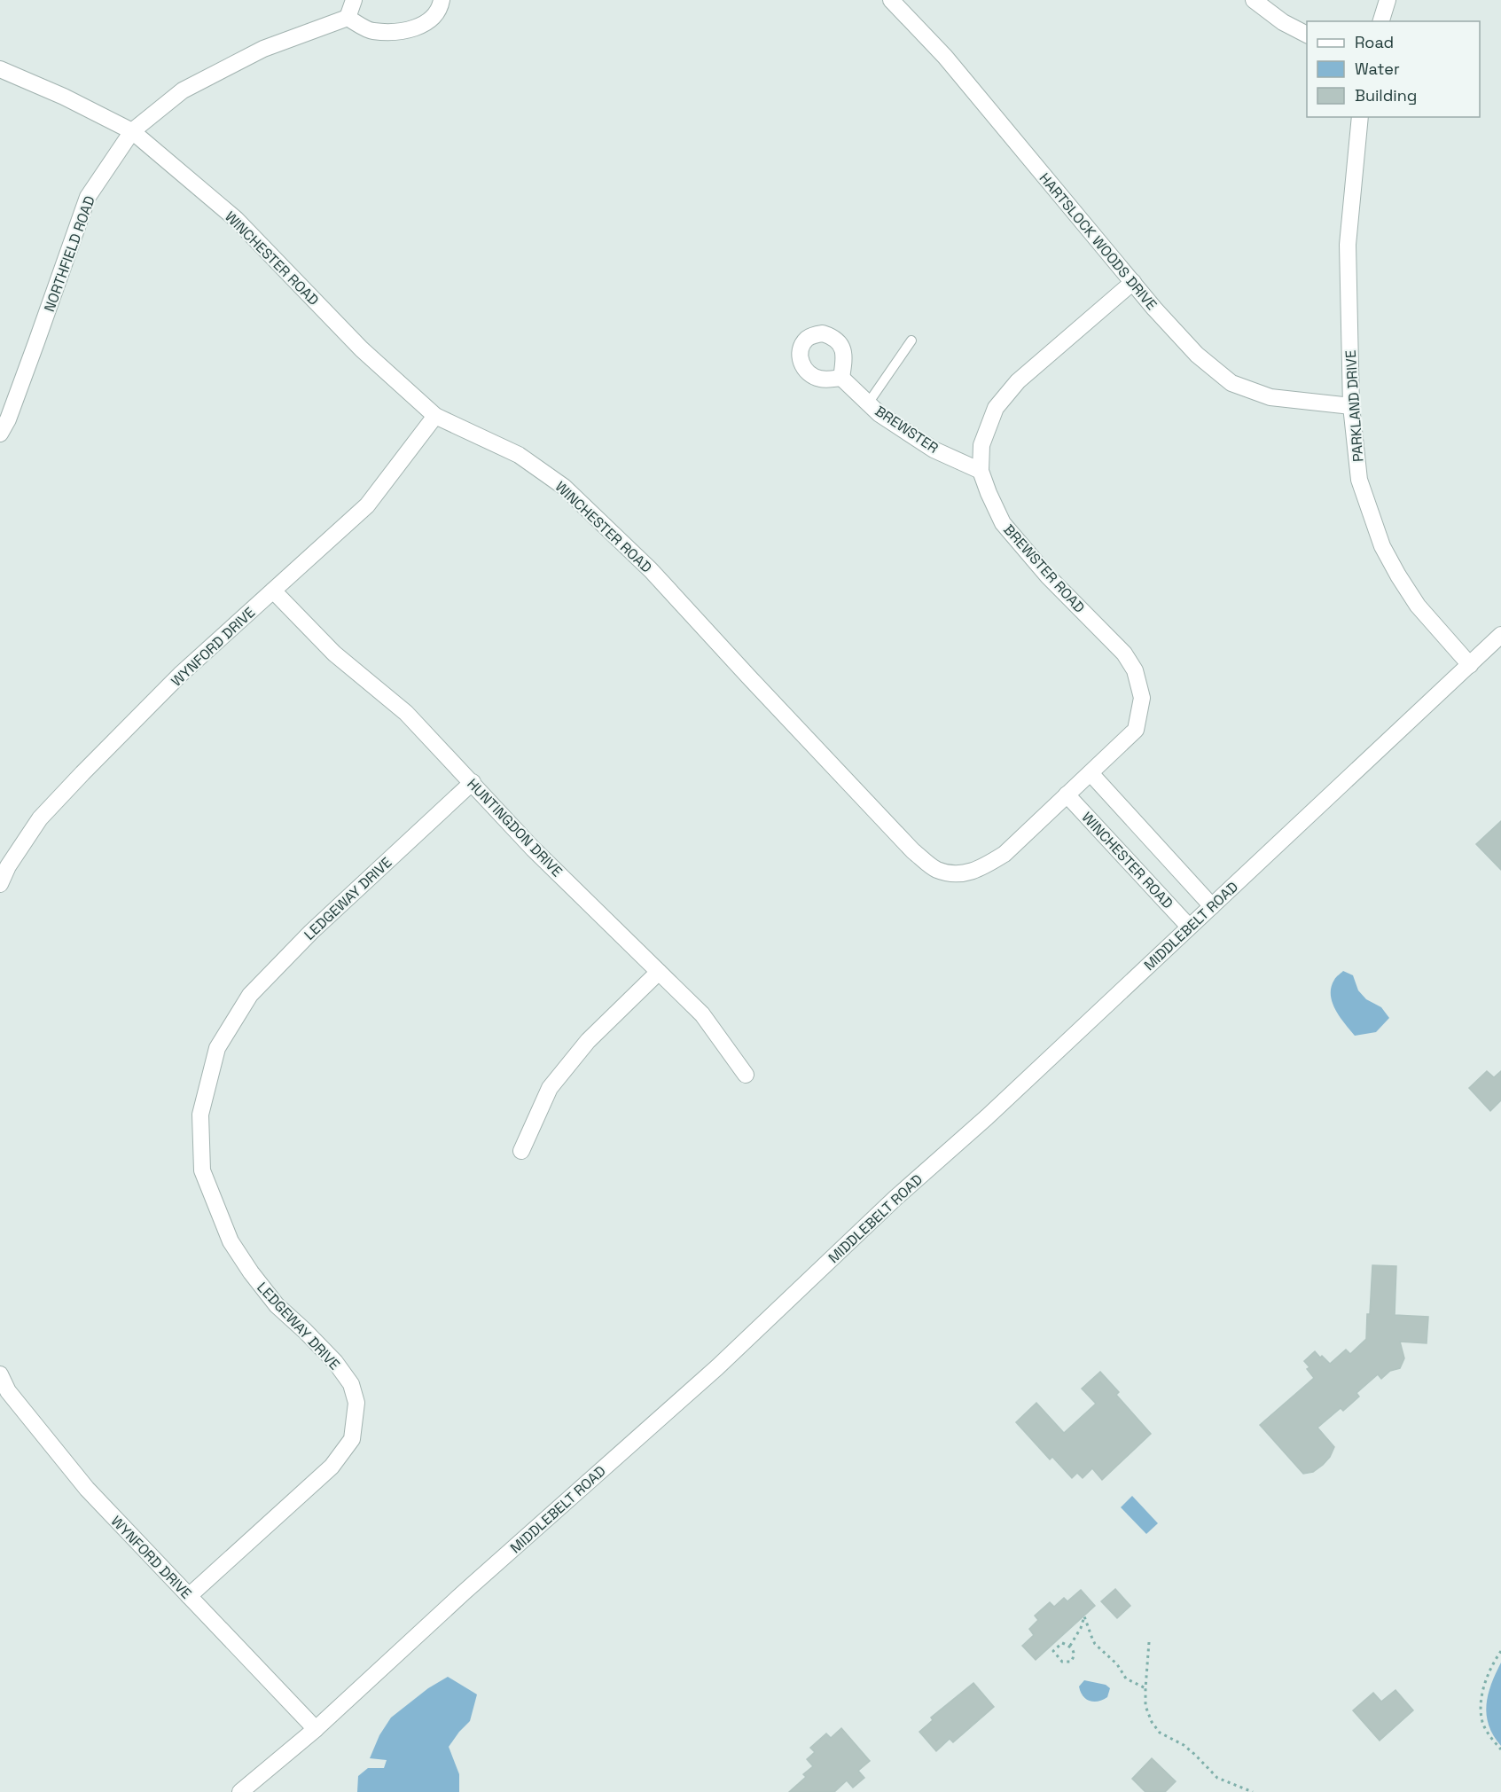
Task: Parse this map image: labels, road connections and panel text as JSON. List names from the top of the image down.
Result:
{
  "streets": {
    "street": [
      "HARTSLOCK WOODS DRIVE",
      "NORTHFIELD ROAD",
      "WINCHESTER ROAD",
      "PARKLAND DRIVE",
      "BREWSTER",
      "BREWSTER ROAD",
      "WYNFORD DRIVE",
      "HUNTINGDON DRIVE",
      "LEDGEWAY DRIVE",
      "MIDDLEBELT ROAD"
    ]
  },
  "crossings": [
    ["HARTSLOCK WOODS DRIVE", "PARKLAND DRIVE"],
    ["HARTSLOCK WOODS DRIVE", "BREWSTER ROAD"],
    ["NORTHFIELD ROAD", "WINCHESTER ROAD"],
    ["WINCHESTER ROAD", "BREWSTER ROAD"],
    ["WINCHESTER ROAD", "WYNFORD DRIVE"],
    ["WINCHESTER ROAD", "MIDDLEBELT ROAD"],
    ["PARKLAND DRIVE", "MIDDLEBELT ROAD"],
    ["BREWSTER", "BREWSTER ROAD"],
    ["WYNFORD DRIVE", "HUNTINGDON DRIVE"],
    ["WYNFORD DRIVE", "LEDGEWAY DRIVE"],
    ["WYNFORD DRIVE", "MIDDLEBELT ROAD"],
    ["HUNTINGDON DRIVE", "LEDGEWAY DRIVE"]
  ],
  "legend": ["Road", "Water", "Building"]
}
